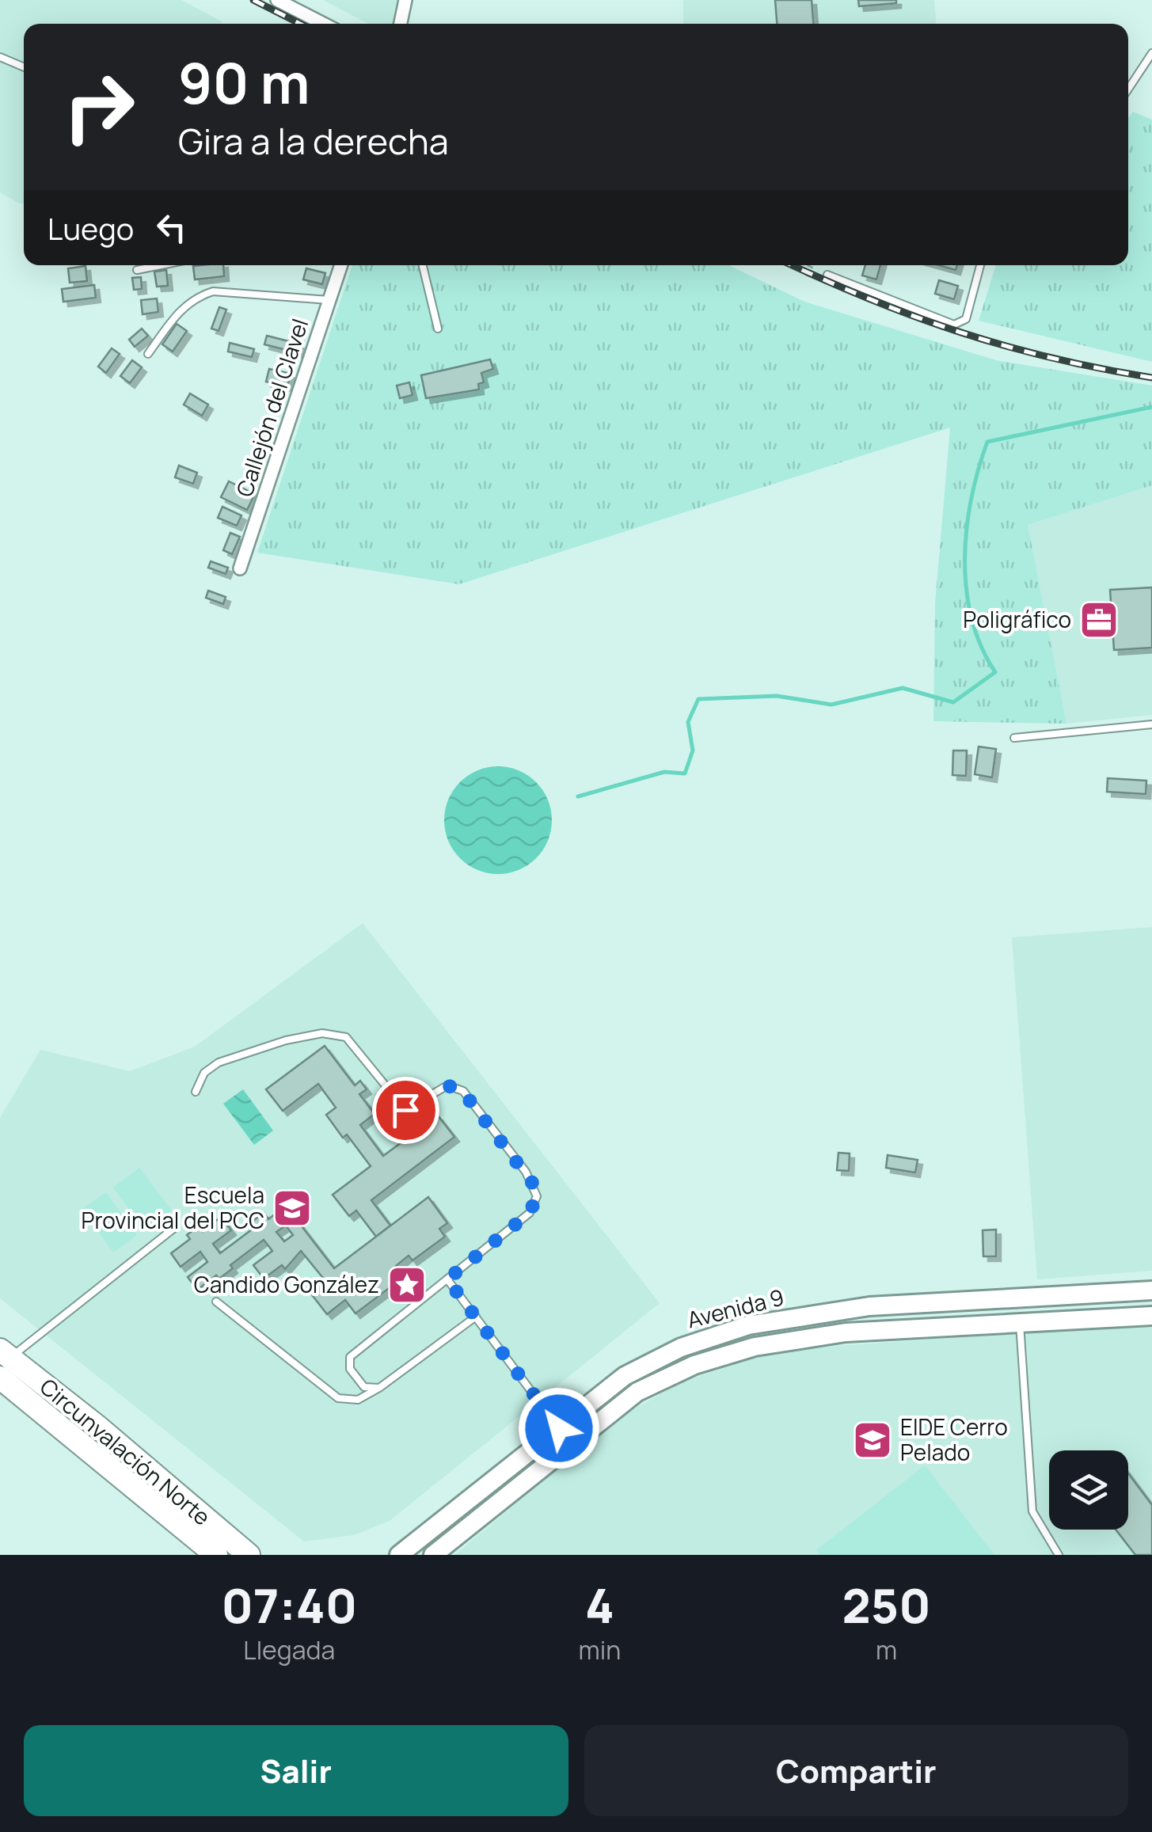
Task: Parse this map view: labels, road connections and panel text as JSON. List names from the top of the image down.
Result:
{
  "streets": {
    "highway": ["Circunvalación Norte"],
    "street": ["Callejón del Clavel", "Avenida 9"]
  },
  "places": {
    "office": ["Poligráfico"],
    "school or university": ["Escuela Provincial del PCC", "EIDE Cerro Pelado"],
    "place": ["Candido González"]
  },
  "page": {
    "turn": ["90 m", "Gira a la derecha"],
    "then": "Luego",
    "eta": [
      "07:40",
      "Llegada",
      "4",
      "min",
      "250",
      "m"
    ],
    "buttons": ["Salir", "Compartir"]
  }
}
